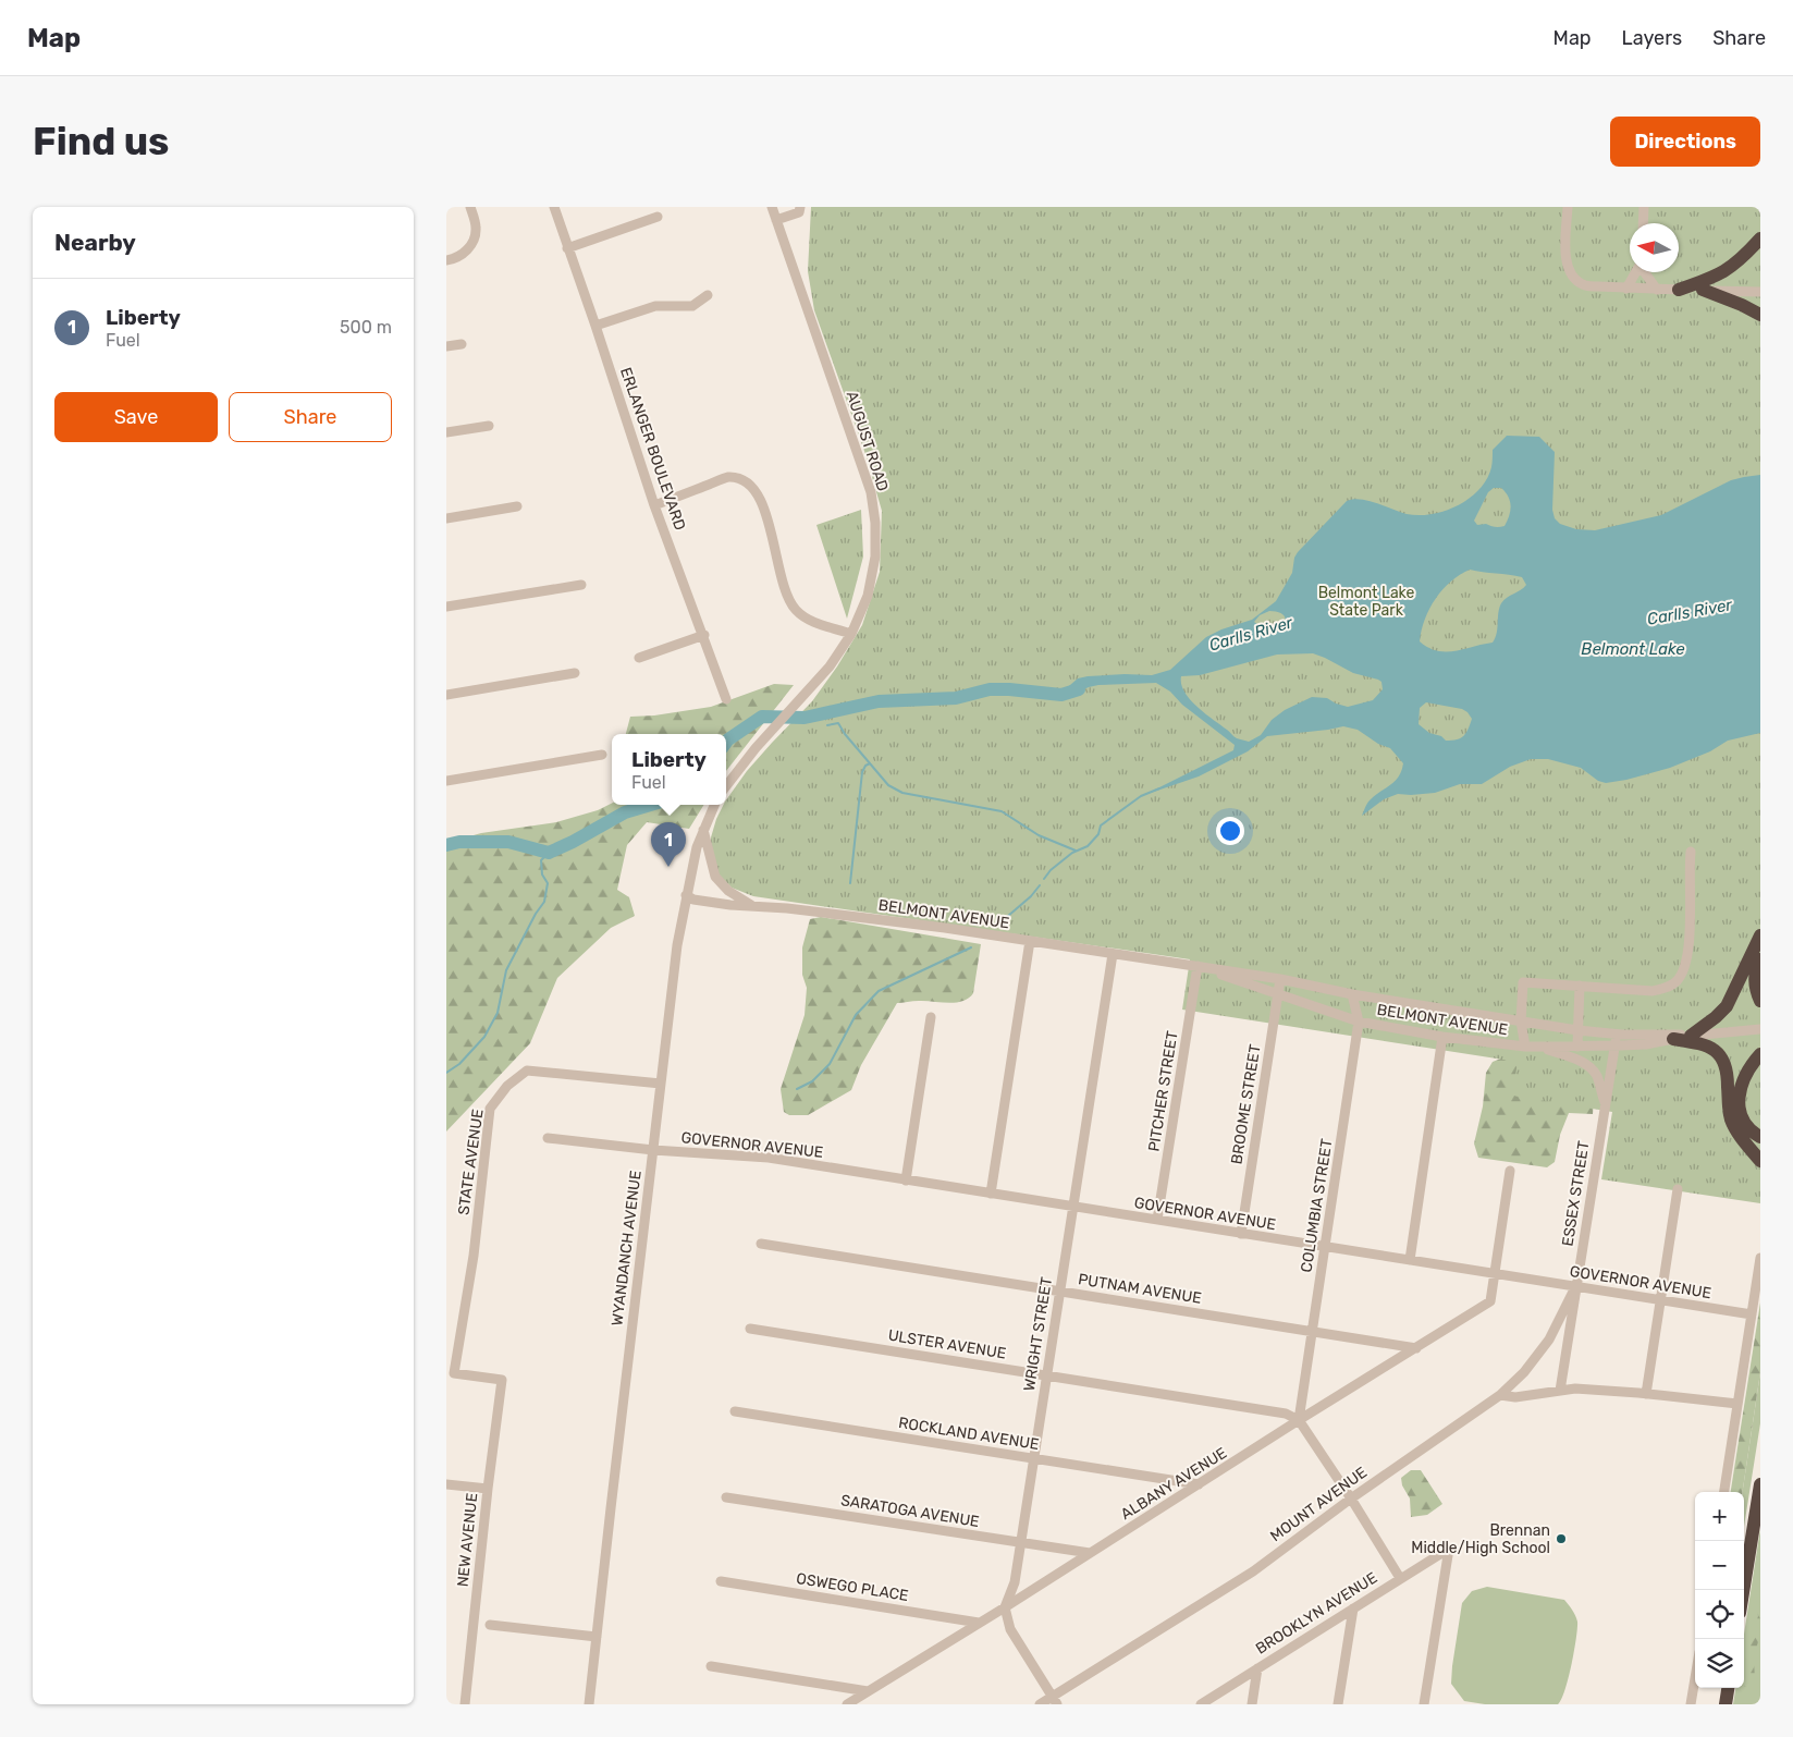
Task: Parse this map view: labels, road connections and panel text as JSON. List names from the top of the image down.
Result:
{
  "streets": {
    "street": [
      "AUGUST ROAD",
      "ERLANGER BOULEVARD",
      "BELMONT AVENUE",
      "PITCHER STREET",
      "BROOME STREET",
      "GOVERNOR AVENUE",
      "STATE AVENUE",
      "ESSEX STREET",
      "COLUMBIA STREET",
      "WYANDANCH AVENUE",
      "PUTNAM AVENUE",
      "WRIGHT STREET",
      "ULSTER AVENUE",
      "ROCKLAND AVENUE",
      "ALBANY AVENUE",
      "MOUNT AVENUE",
      "SARATOGA AVENUE",
      "NEW AVENUE",
      "OSWEGO PLACE",
      "BROOKLYN AVENUE"
    ]
  },
  "crossings": [
    ["BELMONT AVENUE", "PITCHER STREET"],
    ["BELMONT AVENUE", "BROOME STREET"],
    ["BELMONT AVENUE", "ESSEX STREET"],
    ["BELMONT AVENUE", "COLUMBIA STREET"],
    ["BELMONT AVENUE", "WYANDANCH AVENUE"],
    ["BELMONT AVENUE", "WRIGHT STREET"],
    ["PITCHER STREET", "GOVERNOR AVENUE"],
    ["BROOME STREET", "GOVERNOR AVENUE"],
    ["GOVERNOR AVENUE", "ESSEX STREET"],
    ["GOVERNOR AVENUE", "COLUMBIA STREET"],
    ["GOVERNOR AVENUE", "WYANDANCH AVENUE"],
    ["GOVERNOR AVENUE", "WRIGHT STREET"],
    ["GOVERNOR AVENUE", "ALBANY AVENUE"],
    ["GOVERNOR AVENUE", "MOUNT AVENUE"],
    ["STATE AVENUE", "WYANDANCH AVENUE"],
    ["STATE AVENUE", "NEW AVENUE"],
    ["ESSEX STREET", "MOUNT AVENUE"],
    ["COLUMBIA STREET", "PUTNAM AVENUE"],
    ["COLUMBIA STREET", "ULSTER AVENUE"],
    ["COLUMBIA STREET", "ALBANY AVENUE"],
    ["PUTNAM AVENUE", "WRIGHT STREET"],
    ["PUTNAM AVENUE", "ALBANY AVENUE"],
    ["WRIGHT STREET", "ULSTER AVENUE"],
    ["WRIGHT STREET", "ROCKLAND AVENUE"],
    ["WRIGHT STREET", "ALBANY AVENUE"],
    ["WRIGHT STREET", "SARATOGA AVENUE"],
    ["ULSTER AVENUE", "ALBANY AVENUE"],
    ["ROCKLAND AVENUE", "ALBANY AVENUE"],
    ["ALBANY AVENUE", "SARATOGA AVENUE"],
    ["ALBANY AVENUE", "OSWEGO PLACE"]
  ],
  "water": ["Carlls River", "Belmont Lake"],
  "parks": ["Belmont Lake State Park"],
  "places": ["Brennan Middle/High School"],
  "north": "left",
  "page": {
    "header": "Map",
    "nav": ["Map", "Layers", "Share"],
    "buttons": [
      "Directions",
      ["Save", "Share"]
    ],
    "title": "Find us",
    "heading": "Nearby",
    "list": [
      {
        "mark": "1",
        "name": "Liberty",
        "note": "Fuel",
        "value": "500 m"
      }
    ],
    "popup": ["Liberty", "Fuel"],
    "pins": "1",
    "map_buttons": ["+", "−"]
  }
}
